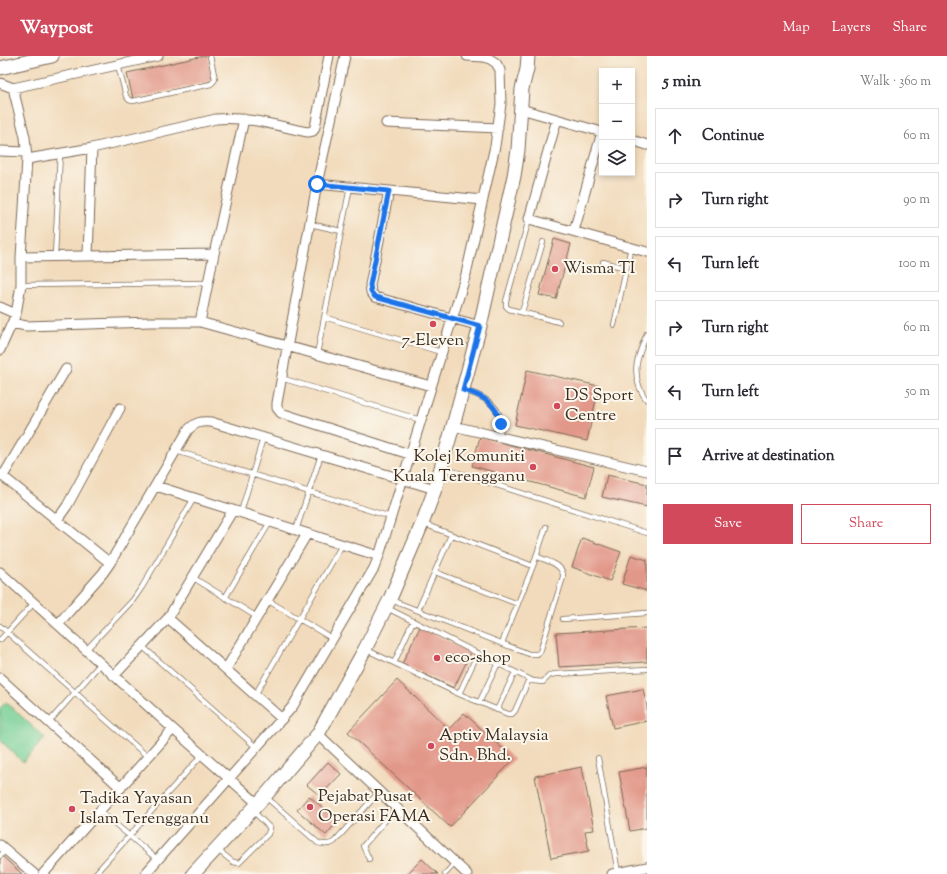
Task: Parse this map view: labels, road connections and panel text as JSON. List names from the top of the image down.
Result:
{
  "places": [
    "Wisma TI",
    "7-Eleven",
    "DS Sport Centre",
    "Kolej Komuniti Kuala Terengganu",
    "eco-shop",
    "Aptiv Malaysia Sdn. Bhd.",
    "Pejabat Pusat Operasi FAMA",
    "Tadika Yayasan Islam Terengganu"
  ],
  "page": {
    "header": "Waypost",
    "nav": ["Map", "Layers", "Share"],
    "heading": ["5 min", "Walk · 360 m"],
    "map_buttons": ["+", "−"],
    "list": [
      ["Continue", "60 m"],
      ["Turn right", "90 m"],
      ["Turn left", "100 m"],
      ["Turn right", "60 m"],
      ["Turn left", "50 m"],
      "Arrive at destination"
    ],
    "buttons": ["Save", "Share"]
  }
}
